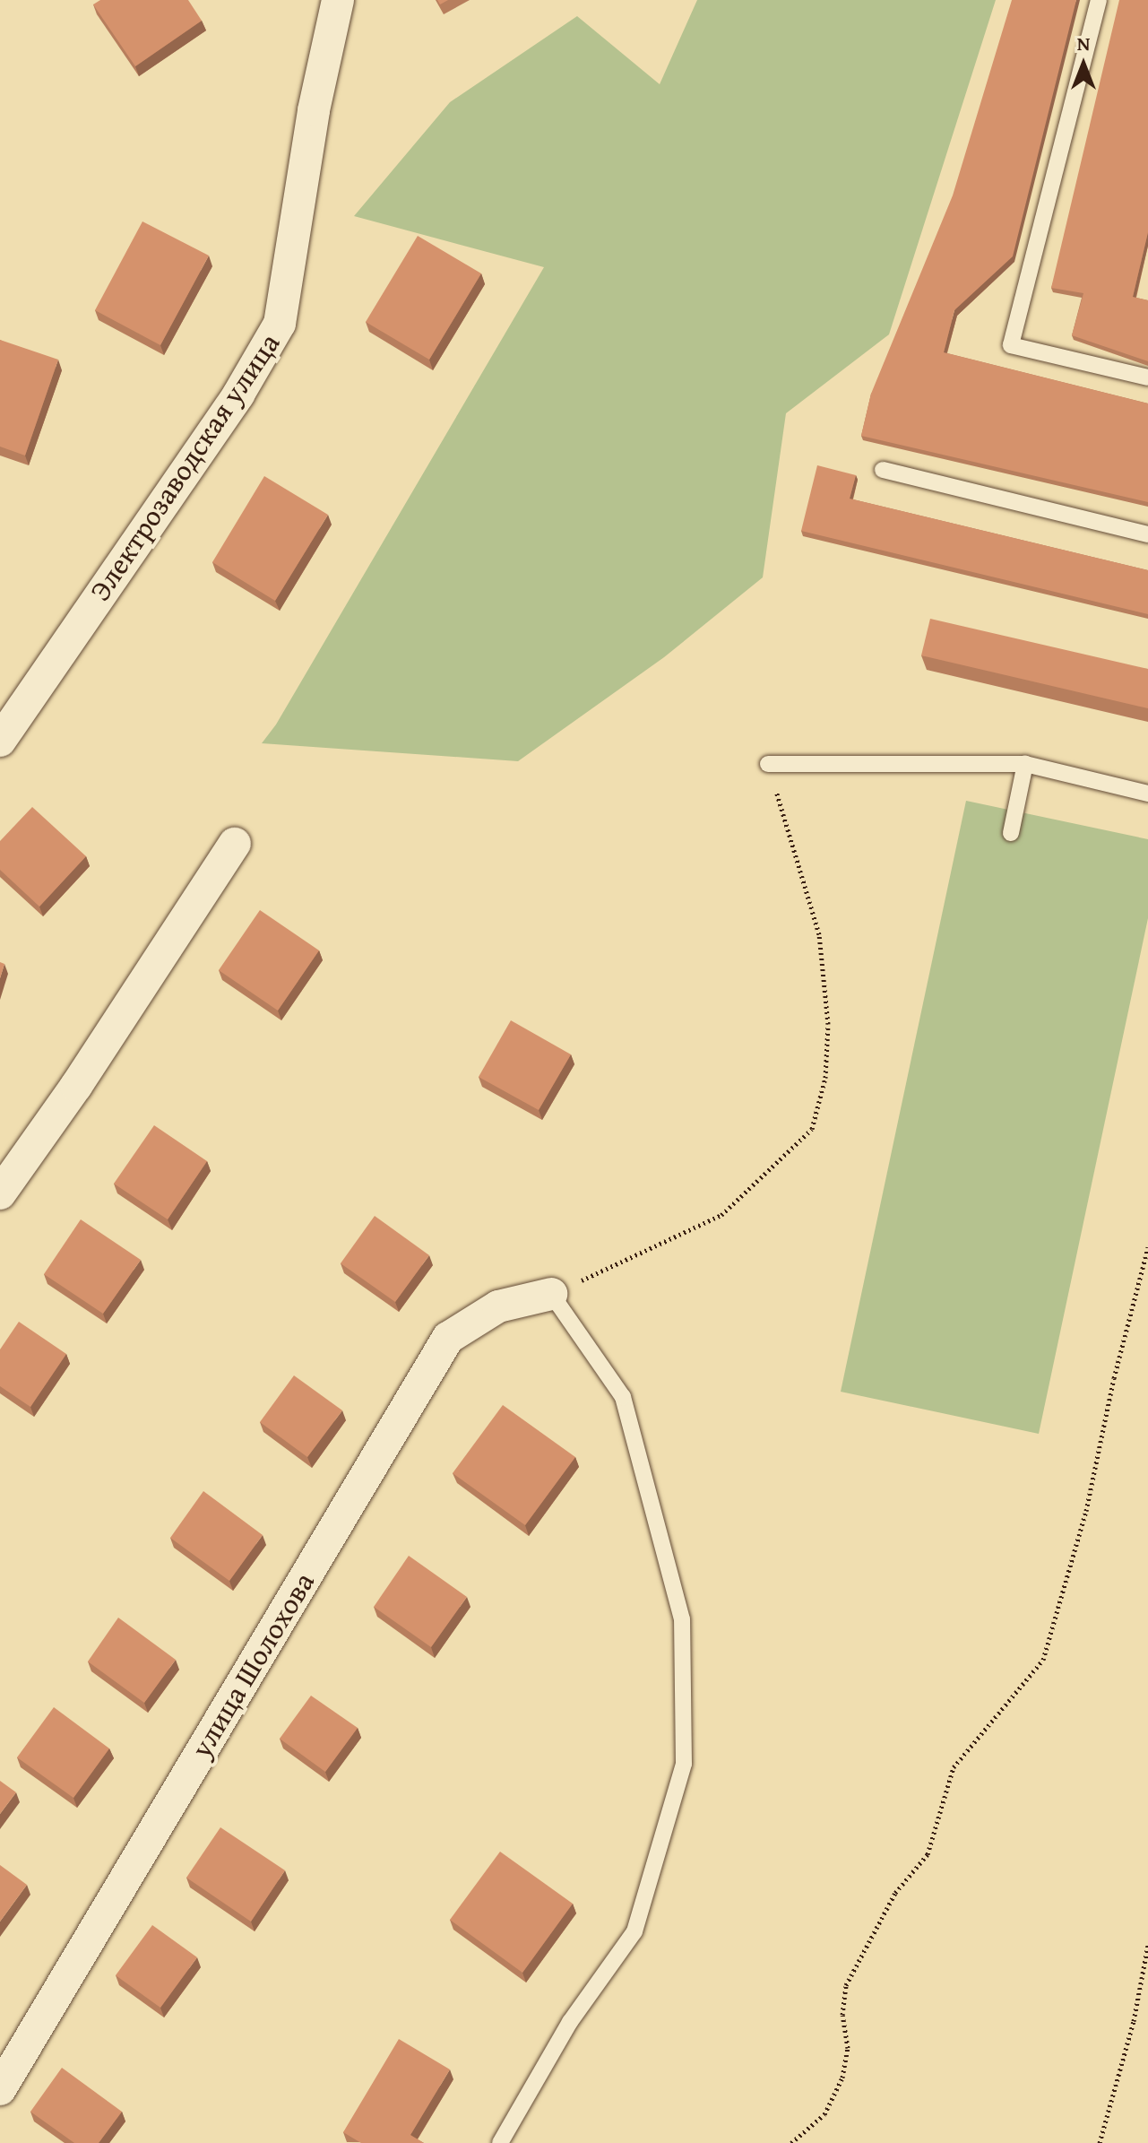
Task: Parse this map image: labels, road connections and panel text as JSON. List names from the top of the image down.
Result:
{
  "streets": {
    "street": ["Электрозаводская улица", "улица Шолохова"]
  },
  "north": "top"
}
